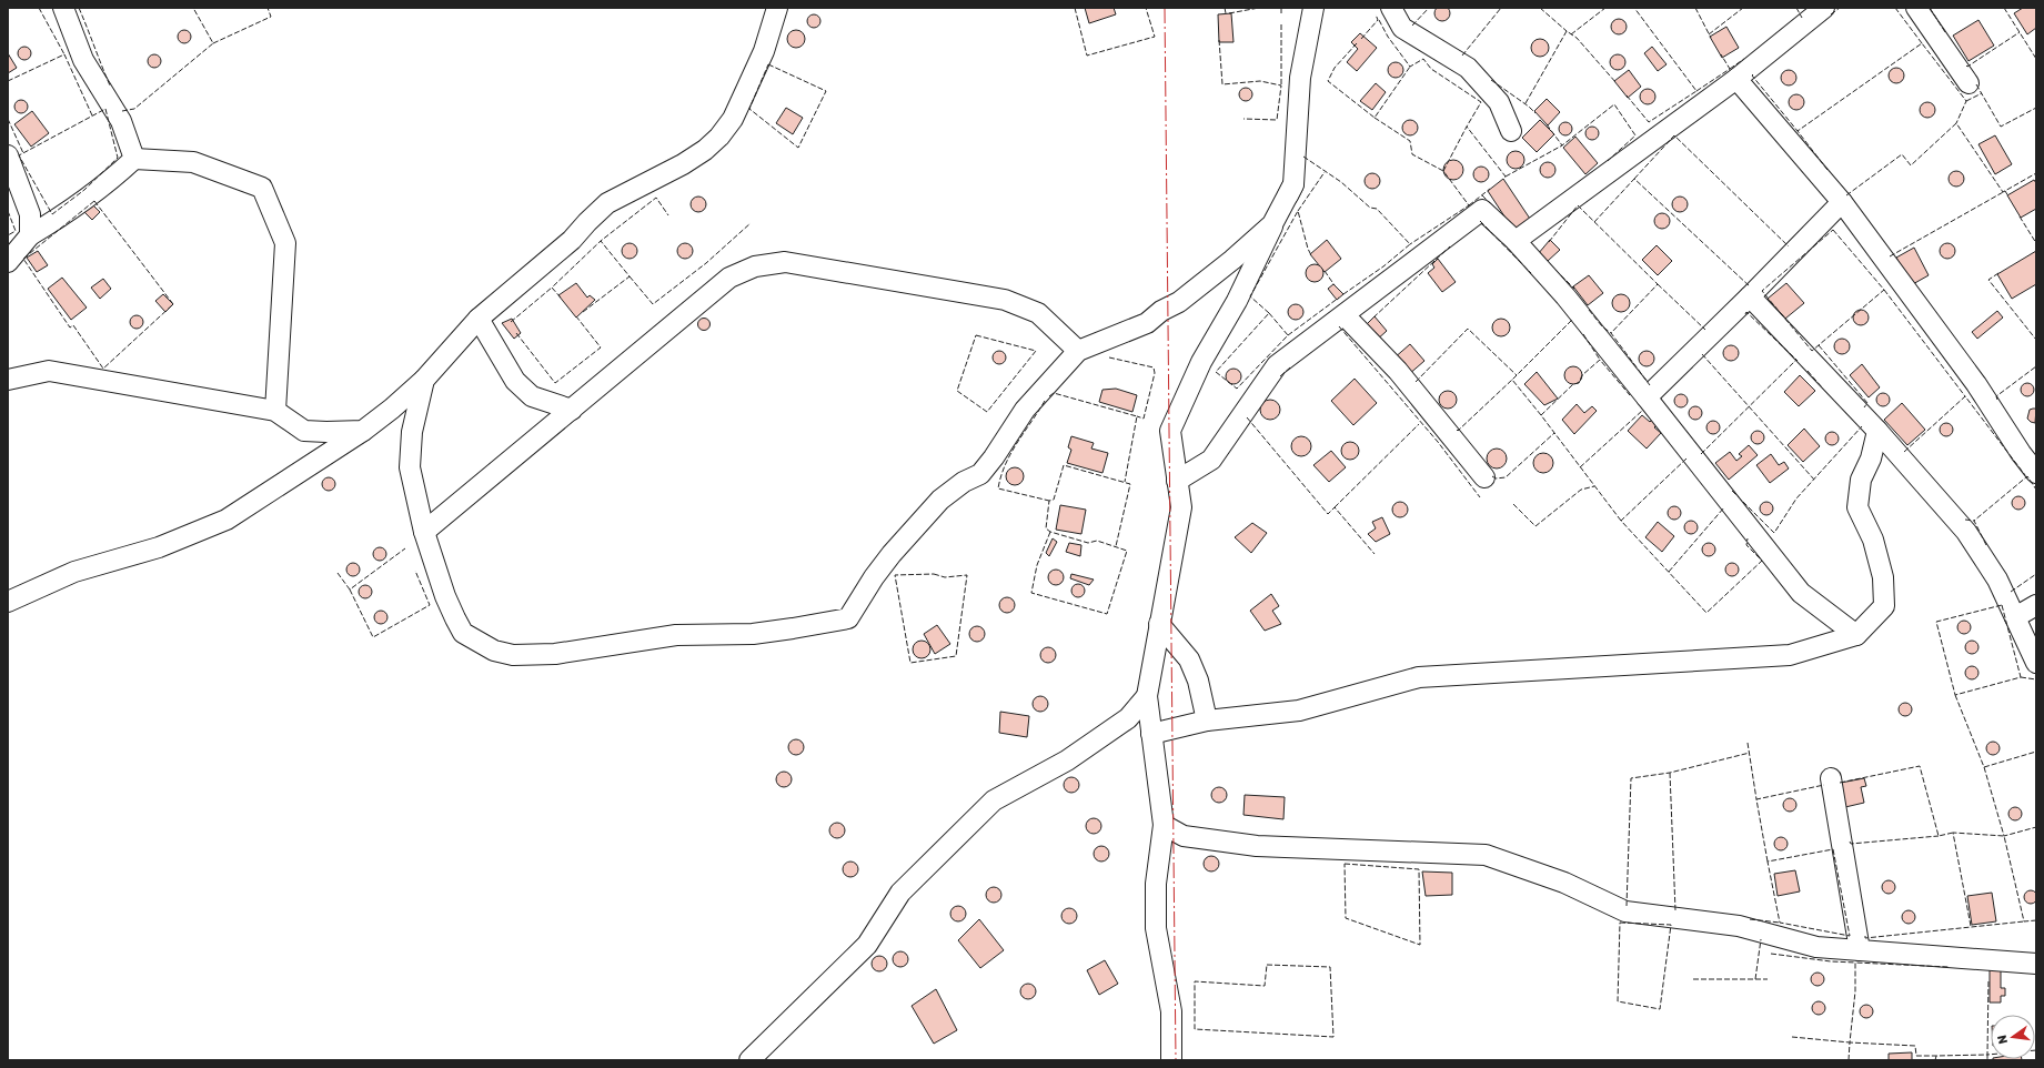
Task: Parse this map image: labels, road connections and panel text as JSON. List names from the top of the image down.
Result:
{
  "north": "left"
}
